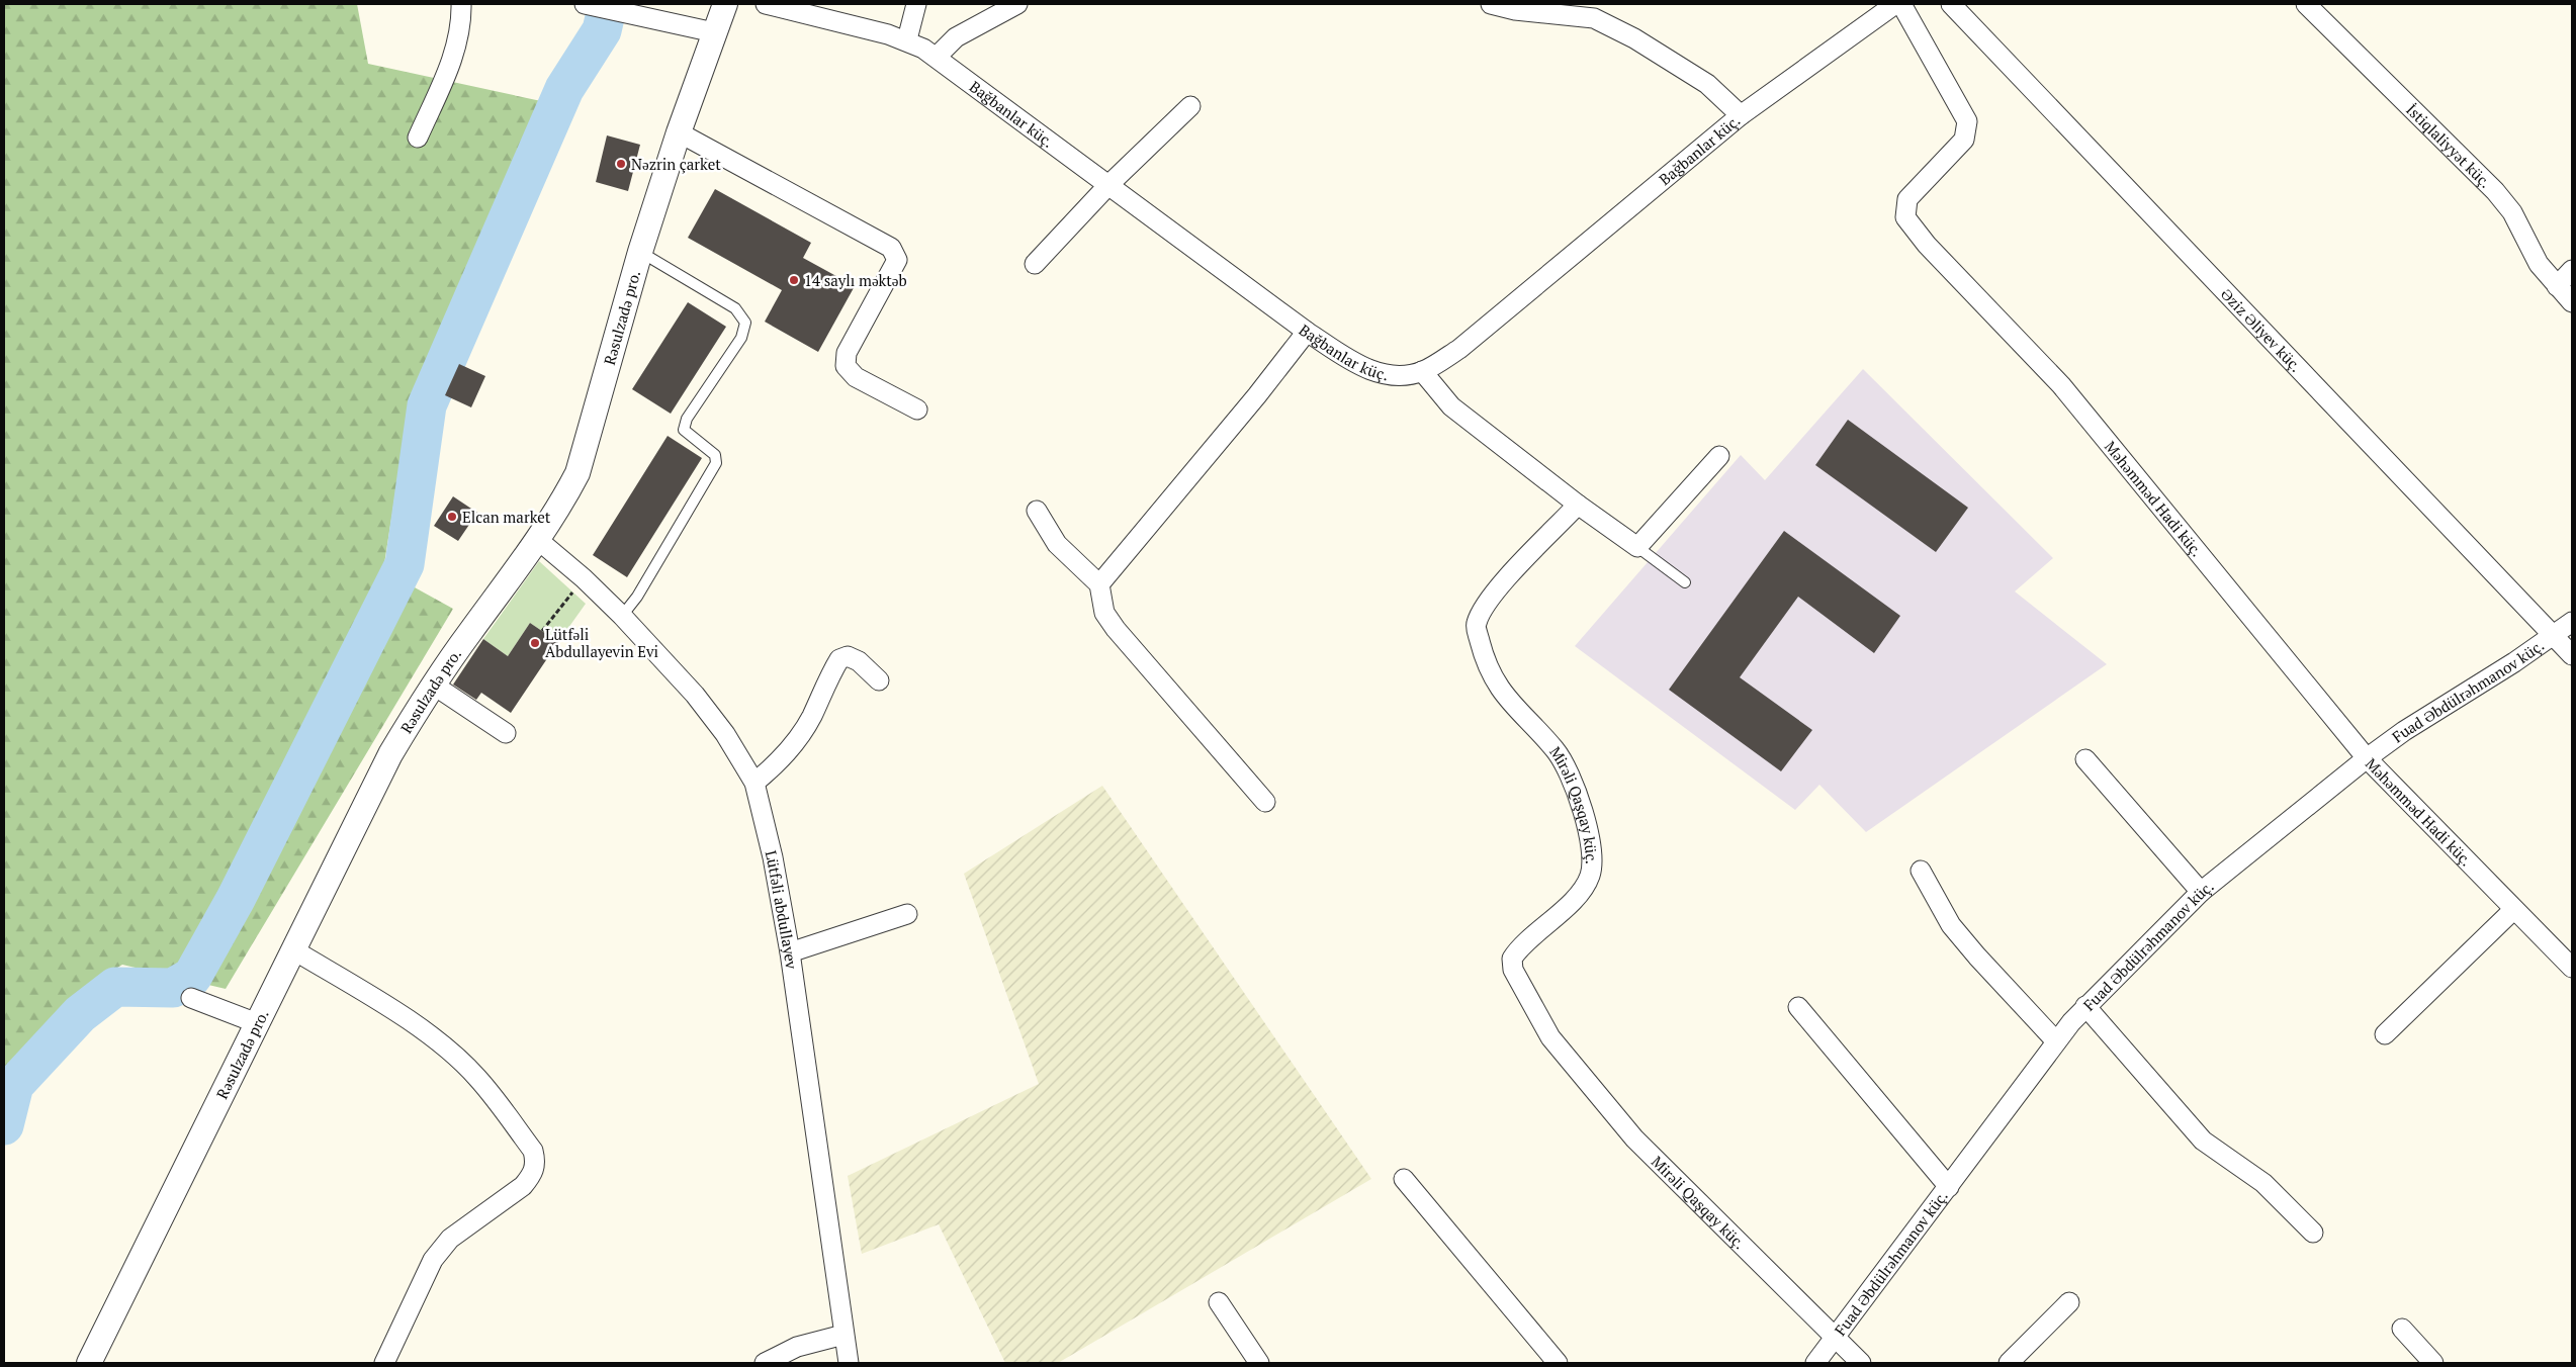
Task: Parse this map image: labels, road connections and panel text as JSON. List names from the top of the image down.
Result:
{
  "streets": {
    "street": [
      "Bağbanlar küç.",
      "İstiqlaliyyət küç.",
      "Rəsulzadə pro.",
      "Əziz Əliyev küç.",
      "Məhəmməd Hadi küç.",
      "Fuad Əbdülrəhmanov küç.",
      "Mirəli Qaşqay küç.",
      "Lütfəli abdullayev"
    ]
  },
  "crossings": [
    ["Rəsulzadə pro.", "Lütfəli abdullayev"],
    ["Əziz Əliyev küç.", "Fuad Əbdülrəhmanov küç."],
    ["Məhəmməd Hadi küç.", "Fuad Əbdülrəhmanov küç."],
    ["Fuad Əbdülrəhmanov küç.", "Mirəli Qaşqay küç."]
  ],
  "places": [
    "Nəzrin çarket",
    "14 saylı məktəb",
    "Elcan market",
    "Lütfəli Abdullayevin Evi"
  ]
}
